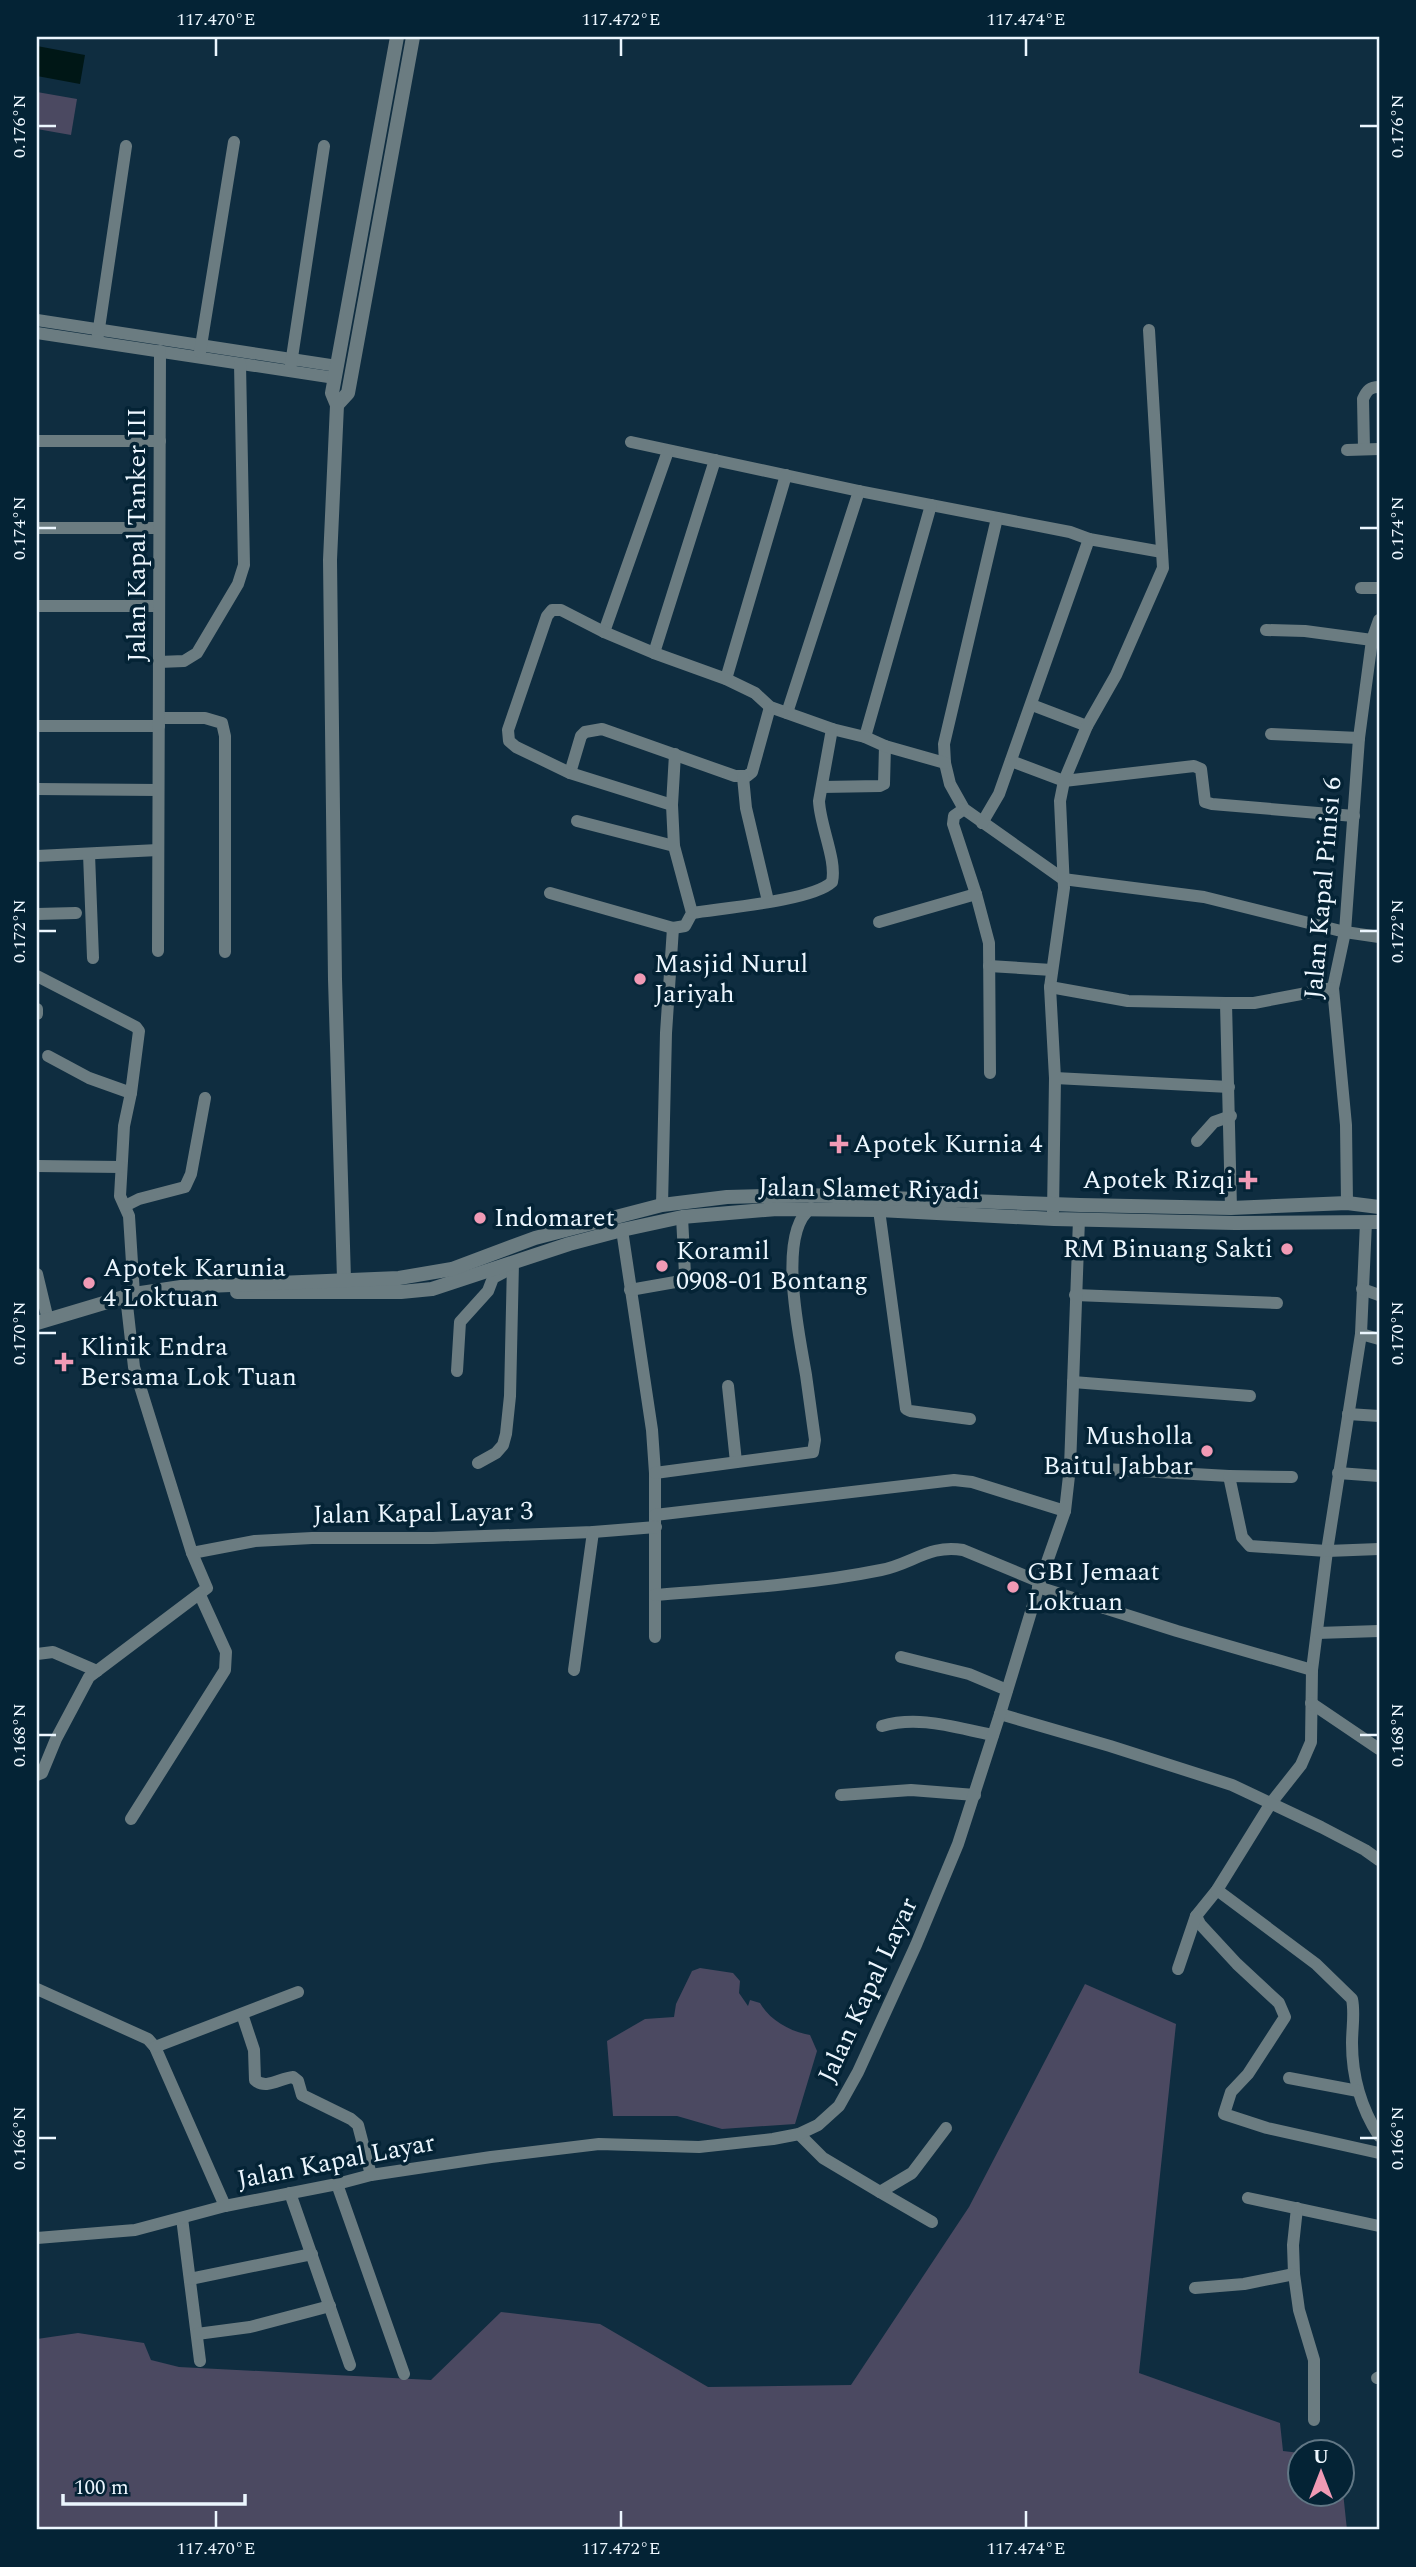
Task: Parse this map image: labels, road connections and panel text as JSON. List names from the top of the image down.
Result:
{
  "streets": {
    "street": [
      "Jalan Kapal Tanker III",
      "Jalan Kapal Pinisi 6",
      "Jalan Slamet Riyadi",
      "Jalan Kapal Layar 3",
      "Jalan Kapal Layar"
    ]
  },
  "crossings": [
    ["Jalan Kapal Pinisi 6", "Jalan Slamet Riyadi"],
    ["Jalan Slamet Riyadi", "Jalan Kapal Layar"],
    ["Jalan Kapal Layar 3", "Jalan Kapal Layar"]
  ],
  "places": {
    "other": [
      "Masjid Nurul Jariyah",
      "Indomaret",
      "RM Binuang Sakti",
      "Koramil 0908-01 Bontang",
      "Apotek Karunia 4 Loktuan",
      "Musholla Baitul Jabbar",
      "GBI Jemaat Loktuan"
    ],
    "health": ["Apotek Kurnia 4", "Apotek Rizqi", "Klinik Endra Bersama Lok Tuan"]
  },
  "scale_bar": "100 m",
  "north": "top",
  "coordinates": [
    "117.470°E",
    "117.472°E",
    "117.474°E",
    "0.176°N",
    "0.174°N",
    "0.172°N",
    "0.170°N",
    "0.168°N",
    "0.166°N"
  ]
}
